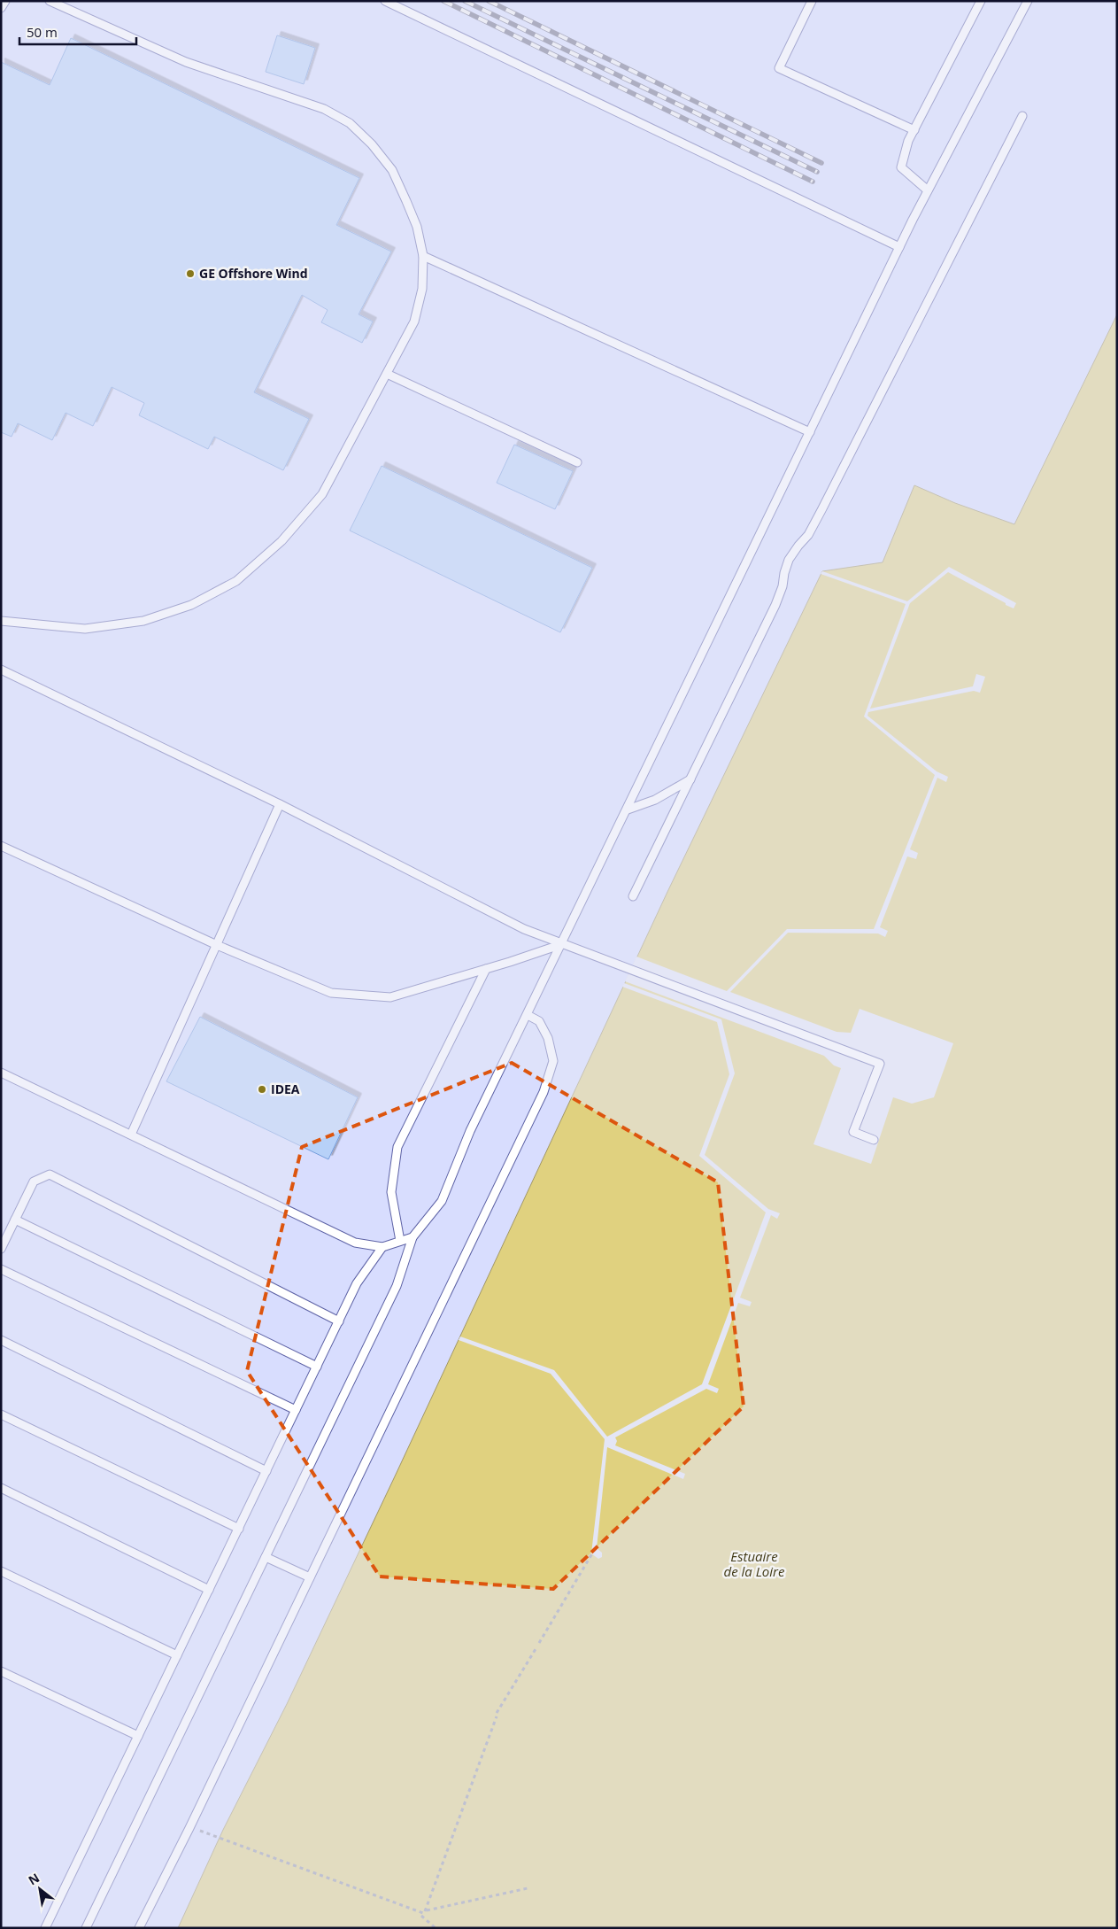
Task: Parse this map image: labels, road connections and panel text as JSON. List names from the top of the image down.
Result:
{
  "water": ["Estuaire de la Loire"],
  "places": ["GE Offshore Wind", "IDEA"],
  "scale_bar": "50 m",
  "north": "top left"
}
